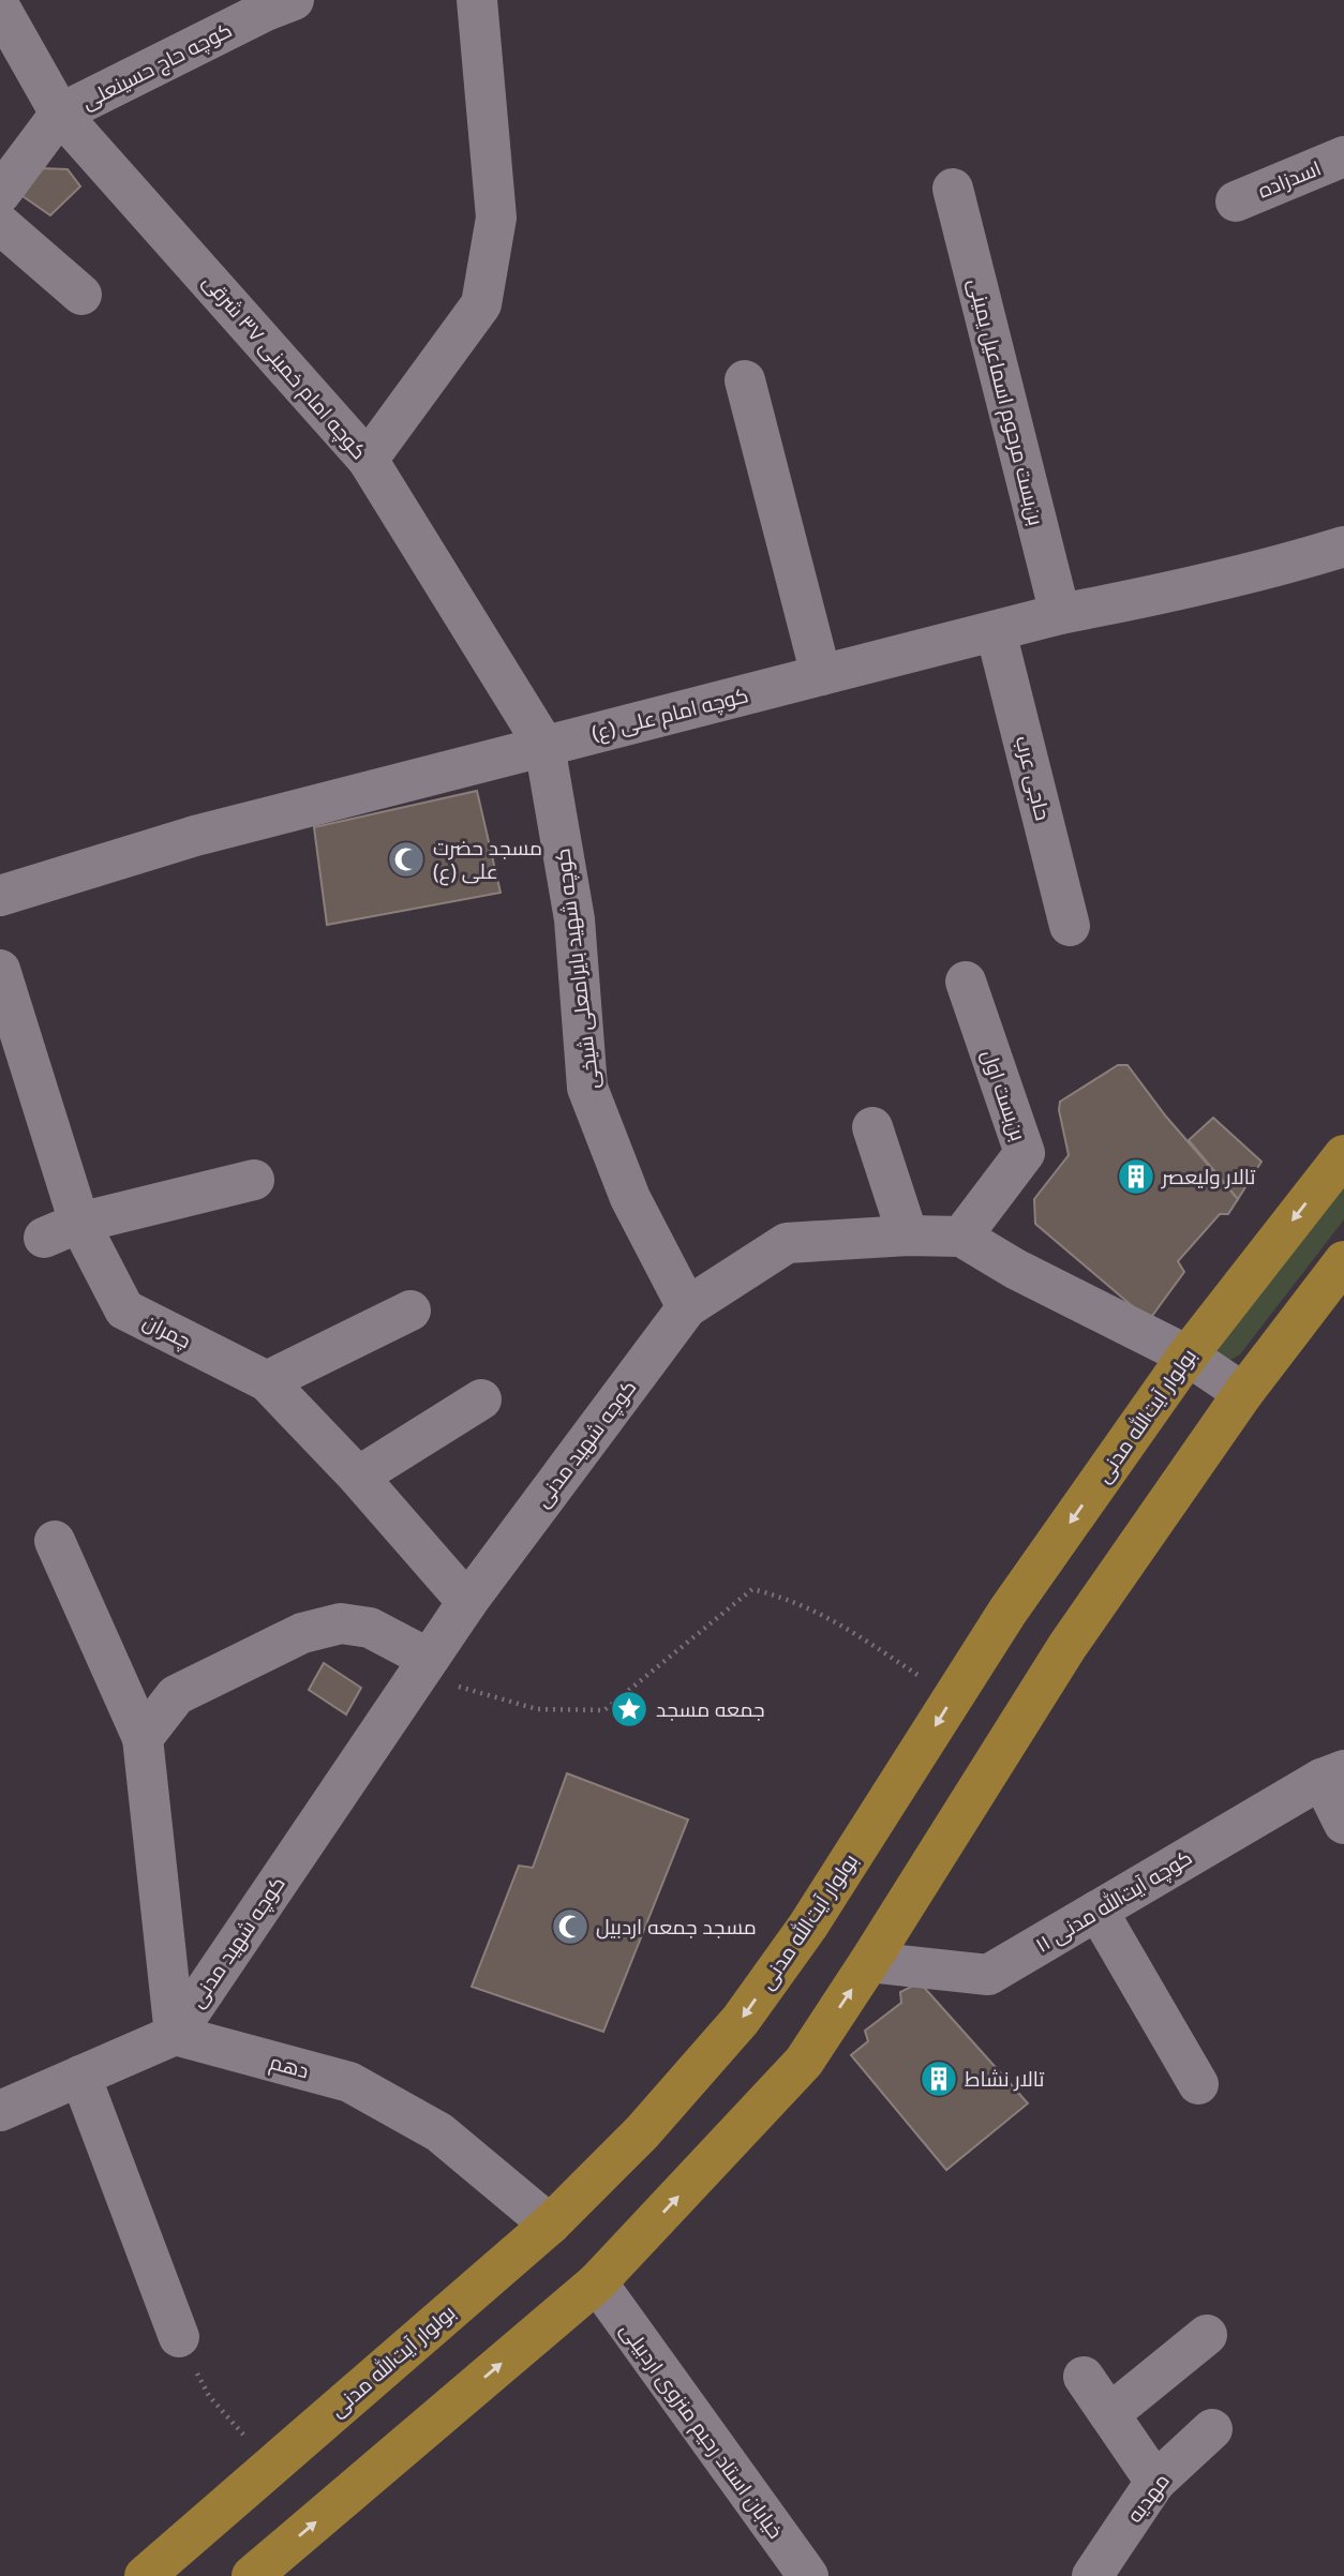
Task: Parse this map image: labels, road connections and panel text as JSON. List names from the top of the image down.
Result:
{
  "streets": {
    "main road": ["بولوار آیت‌الله مدنی"],
    "street": [
      "کوچه حاج حسینعلی",
      "اسدزاده",
      "کوچه امام خمینی ۳۷ شرقی",
      "بن‌بست مرحوم اسماعیل یمینی",
      "کوچه امام علی (ع)",
      "حاجی عرب",
      "کوچه شهید بایرامعلی شیخی",
      "بن‌بست اول",
      "چمران",
      "کوچه شهید مدنی",
      "کوچه آیت‌الله مدنی ۱۱",
      "دهم",
      "خیابان استاد رحیم منزوی اردبیلی",
      "مهدیه"
    ]
  },
  "crossings": [
    ["کوچه حاج حسینعلی", "کوچه امام خمینی ۳۷ شرقی"],
    ["کوچه امام خمینی ۳۷ شرقی", "کوچه امام علی (ع)"],
    ["کوچه امام خمینی ۳۷ شرقی", "کوچه شهید بایرامعلی شیخی"],
    ["بن‌بست مرحوم اسماعیل یمینی", "کوچه امام علی (ع)"],
    ["کوچه امام علی (ع)", "حاجی عرب"],
    ["کوچه امام علی (ع)", "کوچه شهید بایرامعلی شیخی"],
    ["کوچه شهید بایرامعلی شیخی", "کوچه شهید مدنی"],
    ["بن‌بست اول", "کوچه شهید مدنی"],
    ["چمران", "کوچه شهید مدنی"],
    ["بولوار آیت‌الله مدنی", "کوچه شهید مدنی"],
    ["بولوار آیت‌الله مدنی", "دهم"],
    ["کوچه شهید مدنی", "دهم"]
  ],
  "places": {
    "mosque": ["مسجد حضرت علی (ع)", "مسجد جمعه اردبیل"],
    "building": ["تالار ولیعصر", "تالار نشاط"],
    "place": ["جمعه مسجد"]
  }
}
